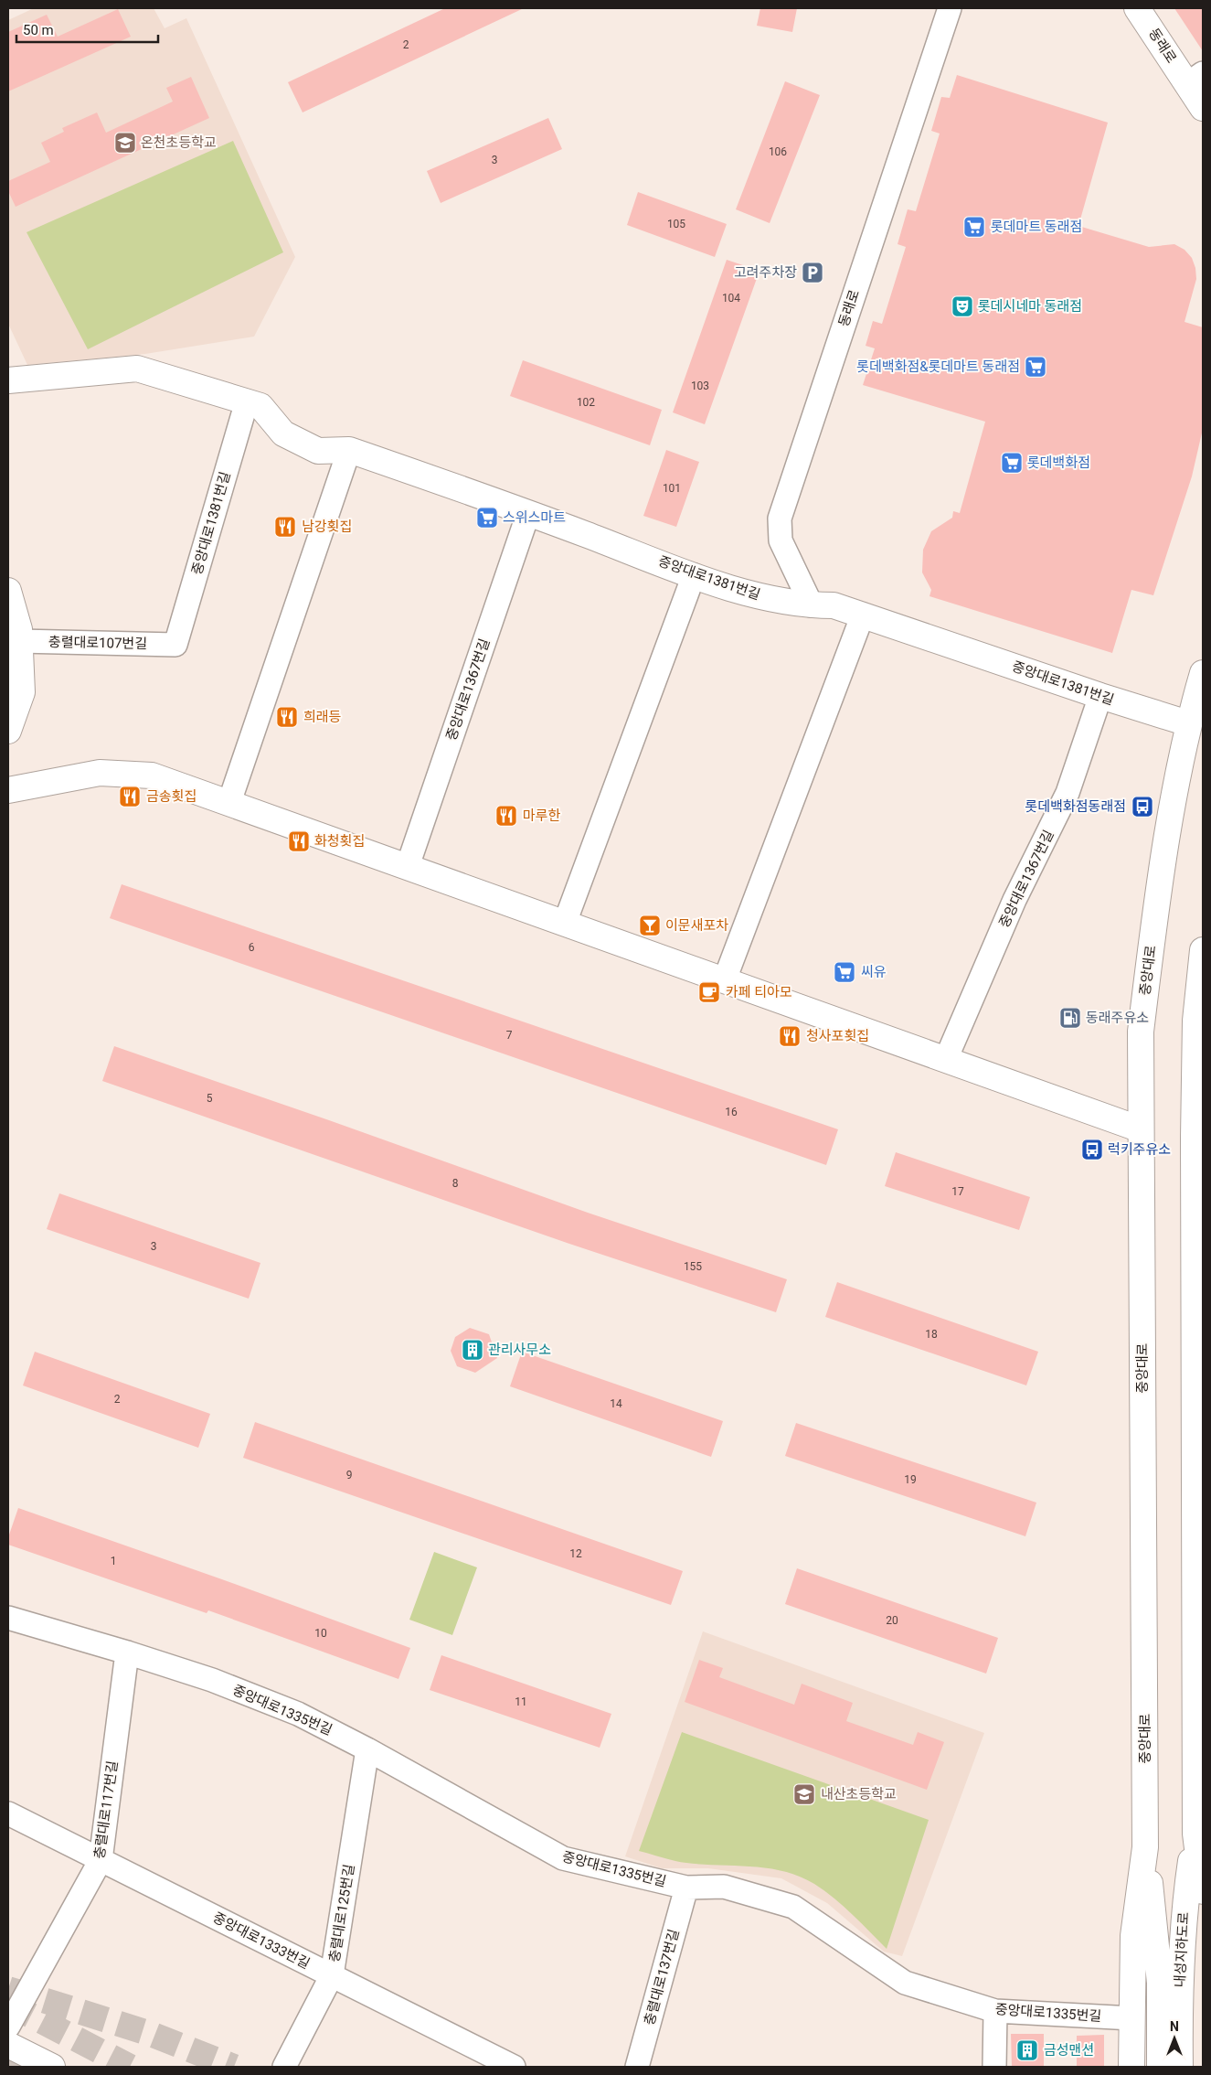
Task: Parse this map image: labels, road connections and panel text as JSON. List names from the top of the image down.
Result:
{
  "streets": {
    "main road": [
      "동래로",
      "중앙대로1381번길",
      "중앙대로",
      "내성지하도로"
    ],
    "street": [
      "충렬대로107번길",
      "중앙대로1367번길",
      "중앙대로1335번길",
      "충렬대로117번길",
      "충렬대로125번길",
      "중앙대로1333번길",
      "충렬대로137번길"
    ]
  },
  "crossings": [
    ["동래로", "중앙대로1381번길"],
    ["중앙대로1381번길", "충렬대로107번길"],
    ["중앙대로1381번길", "중앙대로1367번길"],
    ["중앙대로1381번길", "중앙대로"],
    ["중앙대로", "중앙대로1335번길"],
    ["중앙대로", "내성지하도로"],
    ["중앙대로1335번길", "충렬대로117번길"],
    ["중앙대로1335번길", "충렬대로125번길"],
    ["중앙대로1335번길", "충렬대로137번길"],
    ["충렬대로117번길", "중앙대로1333번길"],
    ["충렬대로125번길", "중앙대로1333번길"]
  ],
  "places": {
    "school or university": ["온천초등학교", "내산초등학교"],
    "supermarket": [
      "롯데마트 동래점",
      "롯데백화점&롯데마트 동래점",
      "롯데백화점",
      "스위스마트",
      "씨유"
    ],
    "parking": ["고려주차장"],
    "theatre": ["롯데시네마 동래점"],
    "restaurant": [
      "남강횟집",
      "희래등",
      "금송횟집",
      "마루한",
      "화청횟집",
      "청사포횟집"
    ],
    "bus stop": ["롯데백화점동래점", "럭키주유소"],
    "bar": ["이문새포차"],
    "cafe": ["카페 티아모"],
    "fuel station": ["동래주유소"],
    "building": ["관리사무소", "금성맨션"]
  },
  "house_numbers": [
    "2",
    "106",
    "3",
    "105",
    "104",
    "103",
    "102",
    "101",
    "6",
    "7",
    "5",
    "16",
    "8",
    "17",
    "3",
    "155",
    "18",
    "2",
    "14",
    "9",
    "19",
    "12",
    "1",
    "20",
    "10",
    "11"
  ],
  "scale_bar": "50 m",
  "north": "top"
}
